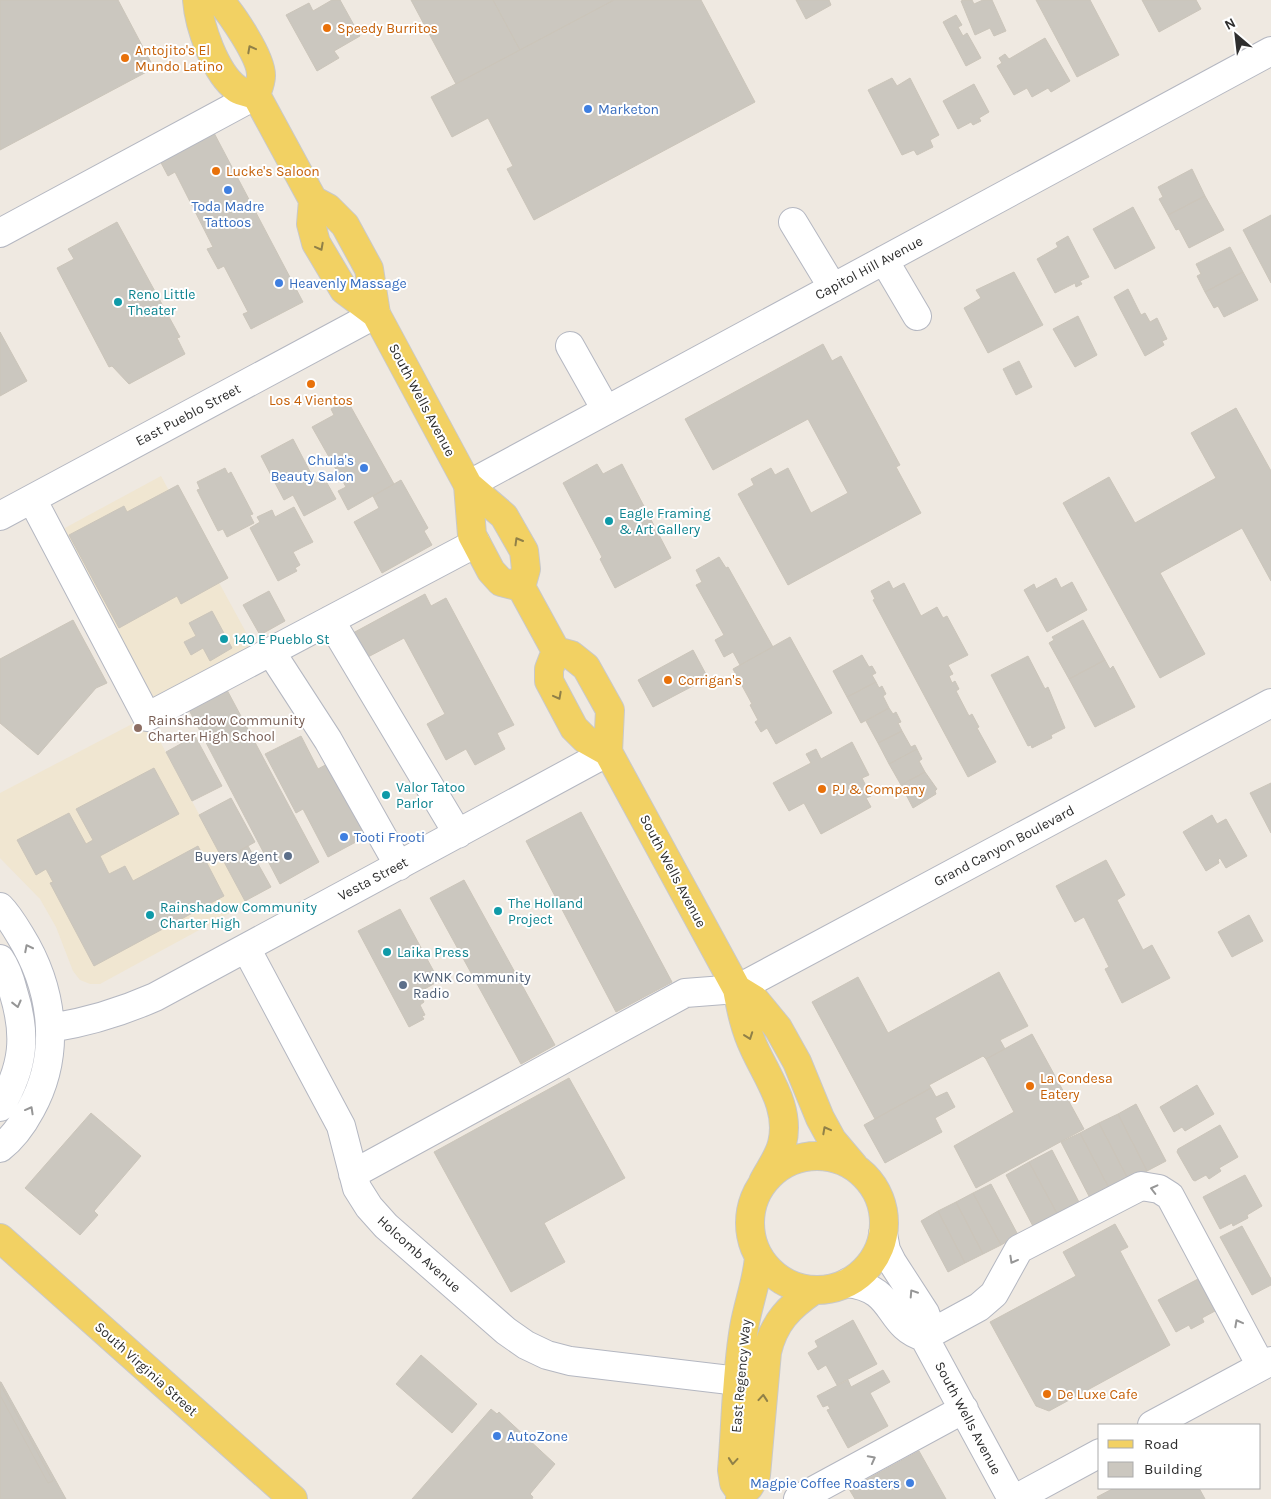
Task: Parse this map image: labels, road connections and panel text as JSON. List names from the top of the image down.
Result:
{
  "streets": {
    "main road": ["South Wells Avenue", "South Virginia Street", "East Regency Way"],
    "street": [
      "Capitol Hill Avenue",
      "East Pueblo Street",
      "Grand Canyon Boulevard",
      "Vesta Street",
      "Holcomb Avenue"
    ]
  },
  "crossings": [
    ["Capitol Hill Avenue", "South Wells Avenue"],
    ["South Wells Avenue", "East Pueblo Street"],
    ["South Wells Avenue", "Grand Canyon Boulevard"],
    ["South Wells Avenue", "Vesta Street"],
    ["South Wells Avenue", "East Regency Way"],
    ["Vesta Street", "Holcomb Avenue"],
    ["Holcomb Avenue", "East Regency Way"]
  ],
  "places": [
    "Speedy Burritos",
    "Antojito's El Mundo Latino",
    "Marketon",
    "Lucke's Saloon",
    "Toda Madre Tattoos",
    "Heavenly Massage",
    "Reno Little Theater",
    "Los 4 Vientos",
    "Chula's Beauty Salon",
    "Eagle Framing & Art Gallery",
    "140 E Pueblo St",
    "Corrigan's",
    "Rainshadow Community Charter High School",
    "PJ & Company",
    "Valor Tatoo Parlor",
    "Tooti Frooti",
    "Buyers Agent",
    "The Holland Project",
    "Rainshadow Community Charter High",
    "Laika Press",
    "KWNK Community Radio",
    "La Condesa Eatery",
    "De Luxe Cafe",
    "AutoZone",
    "Magpie Coffee Roasters"
  ],
  "legend": ["Road", "Building"],
  "north": "top left"
}
